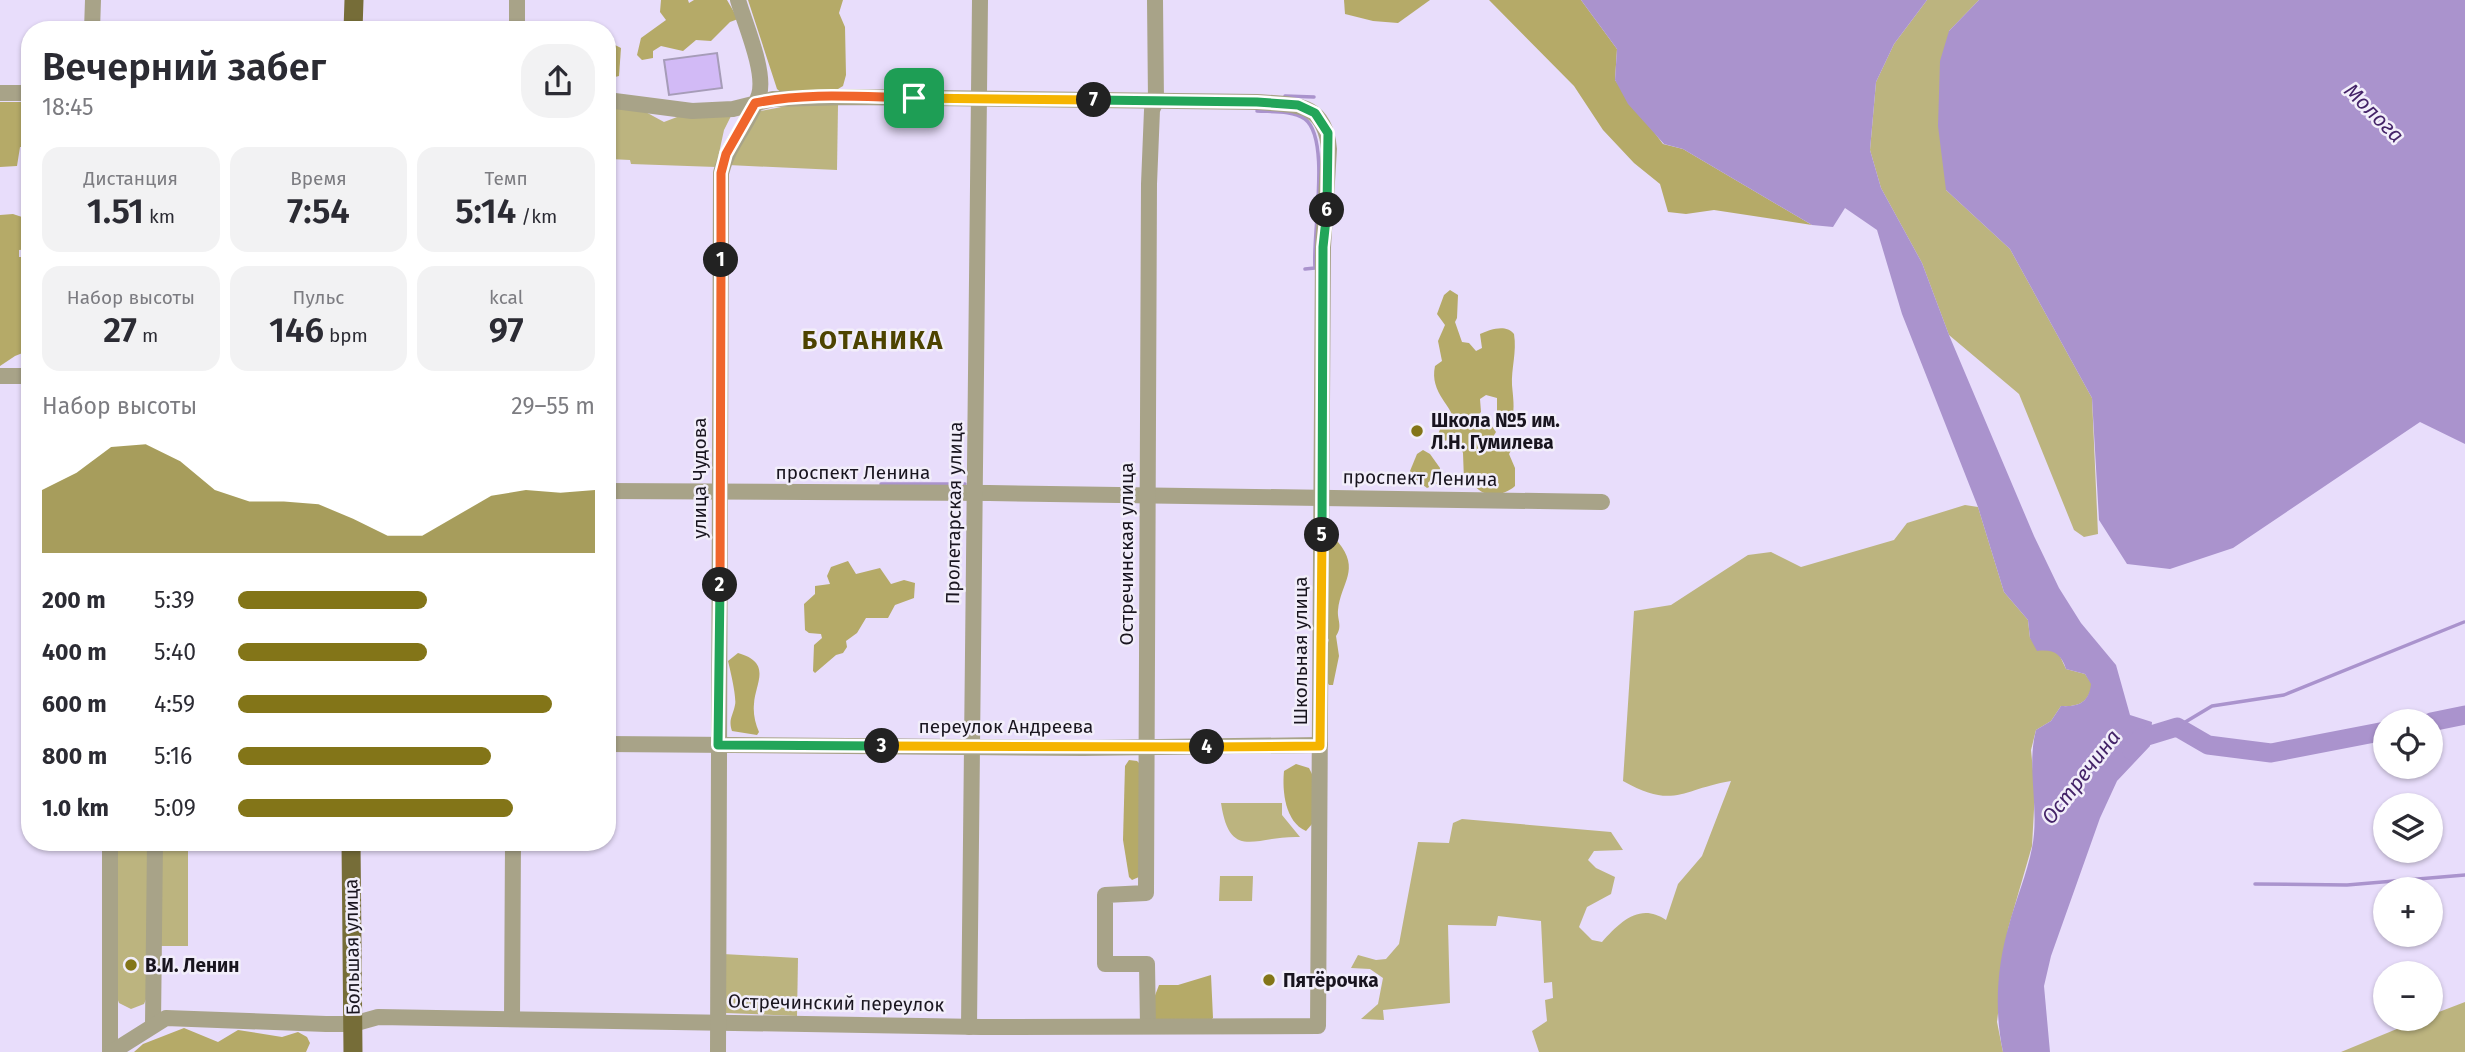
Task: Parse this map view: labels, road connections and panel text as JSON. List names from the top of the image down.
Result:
{
  "streets": {
    "main road": ["Большая улица"],
    "street": [
      "проспект Ленина",
      "улица Чудова",
      "Пролетарская улица",
      "Остречинская улица",
      "Школьная улица",
      "переулок Андреева",
      "Остречинский переулок"
    ]
  },
  "crossings": [
    ["проспект Ленина", "улица Чудова"],
    ["проспект Ленина", "Пролетарская улица"],
    ["проспект Ленина", "Остречинская улица"],
    ["проспект Ленина", "Школьная улица"],
    ["улица Чудова", "переулок Андреева"],
    ["улица Чудова", "Остречинский переулок"],
    ["Пролетарская улица", "переулок Андреева"],
    ["Пролетарская улица", "Остречинский переулок"],
    ["Остречинская улица", "Школьная улица"],
    ["Остречинская улица", "переулок Андреева"],
    ["Остречинская улица", "Остречинский переулок"],
    ["Школьная улица", "переулок Андреева"],
    ["Школьная улица", "Остречинский переулок"],
    ["Большая улица", "Остречинский переулок"]
  ],
  "districts": ["БОТАНИКА"],
  "water": ["Молога", "Остречина"],
  "places": ["Школа №5 им. Л.Н. Гумилева", "В.И. Ленин", "Пятёрочка"],
  "page": {
    "heading": ["Вечерний забег", "18:45"],
    "pins": [
      "7",
      "6",
      "1",
      "5",
      "2",
      "3",
      "4"
    ],
    "stats": [
      ["Дистанция", "1.51 km"],
      ["Время", "7:54"],
      ["Темп", "5:14 /km"],
      ["Набор высоты", "27 m"],
      ["Пульс", "146 bpm"],
      ["kcal", "97"]
    ],
    "chart": ["Набор высоты", "29–55 m"],
    "list": [
      {
        "name": "200 m",
        "note": "5:39"
      },
      {
        "name": "400 m",
        "note": "5:40"
      },
      {
        "name": "600 m",
        "note": "4:59"
      },
      {
        "name": "800 m",
        "note": "5:16"
      },
      {
        "name": "1.0 km",
        "note": "5:09"
      }
    ],
    "map_buttons": ["+", "−"]
  }
}
